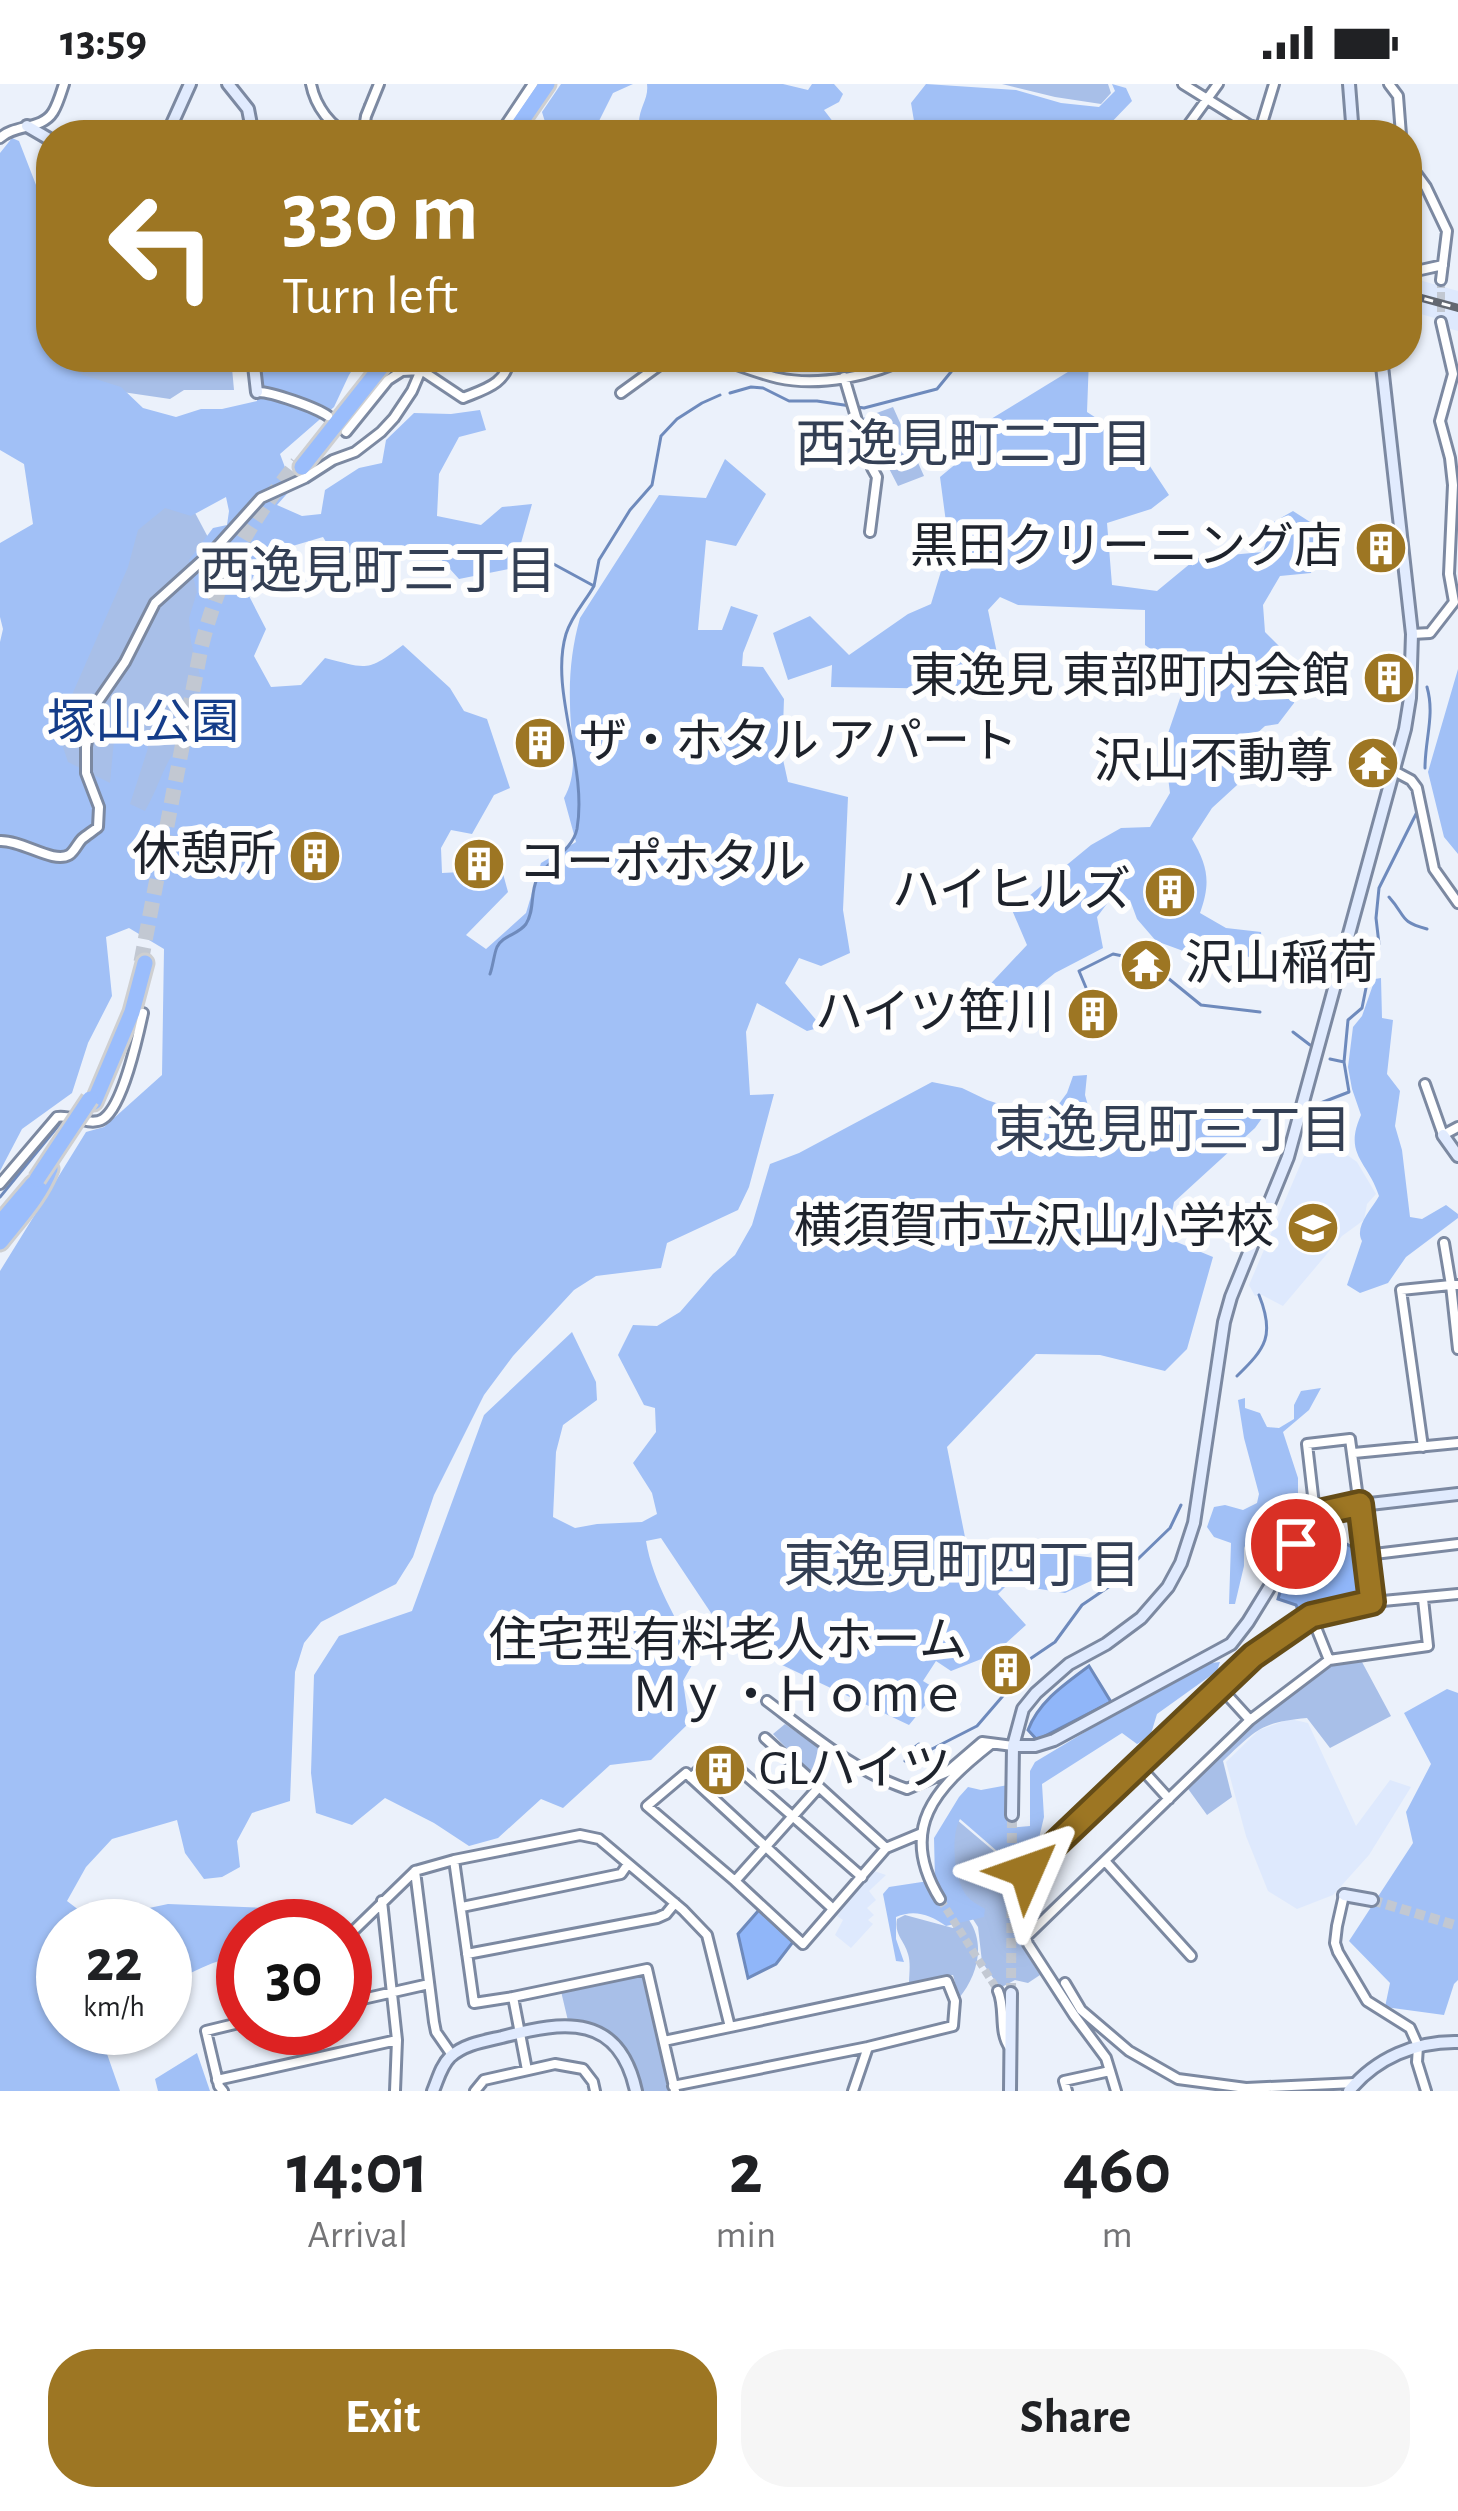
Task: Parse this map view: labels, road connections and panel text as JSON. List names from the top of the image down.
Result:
{
  "districts": [
    "西逸見町二丁目",
    "西逸見町三丁目",
    "東逸見町三丁目",
    "東逸見町四丁目"
  ],
  "parks": ["塚山公園"],
  "places": {
    "building": [
      "黒田クリーニング店",
      "東逸見 東部町内会館",
      "ザ・ホタル アパート",
      "休憩所",
      "コーポホタル",
      "ハイヒルズ",
      "ハイツ笹川",
      "住宅型有料老人ホーム Ｍｙ・Ｈｏｍｅ",
      "GLハイツ"
    ],
    "temple": ["沢山不動尊", "沢山稲荷"],
    "school or university": ["横須賀市立沢山小学校"]
  },
  "page": {
    "status": "13:59",
    "turn": ["330 m", "Turn left"],
    "speed": "22 km/h",
    "limit": "30",
    "eta": [
      "14:01",
      "Arrival",
      "2",
      "min",
      "460",
      "m"
    ],
    "buttons": ["Exit", "Share"]
  }
}
